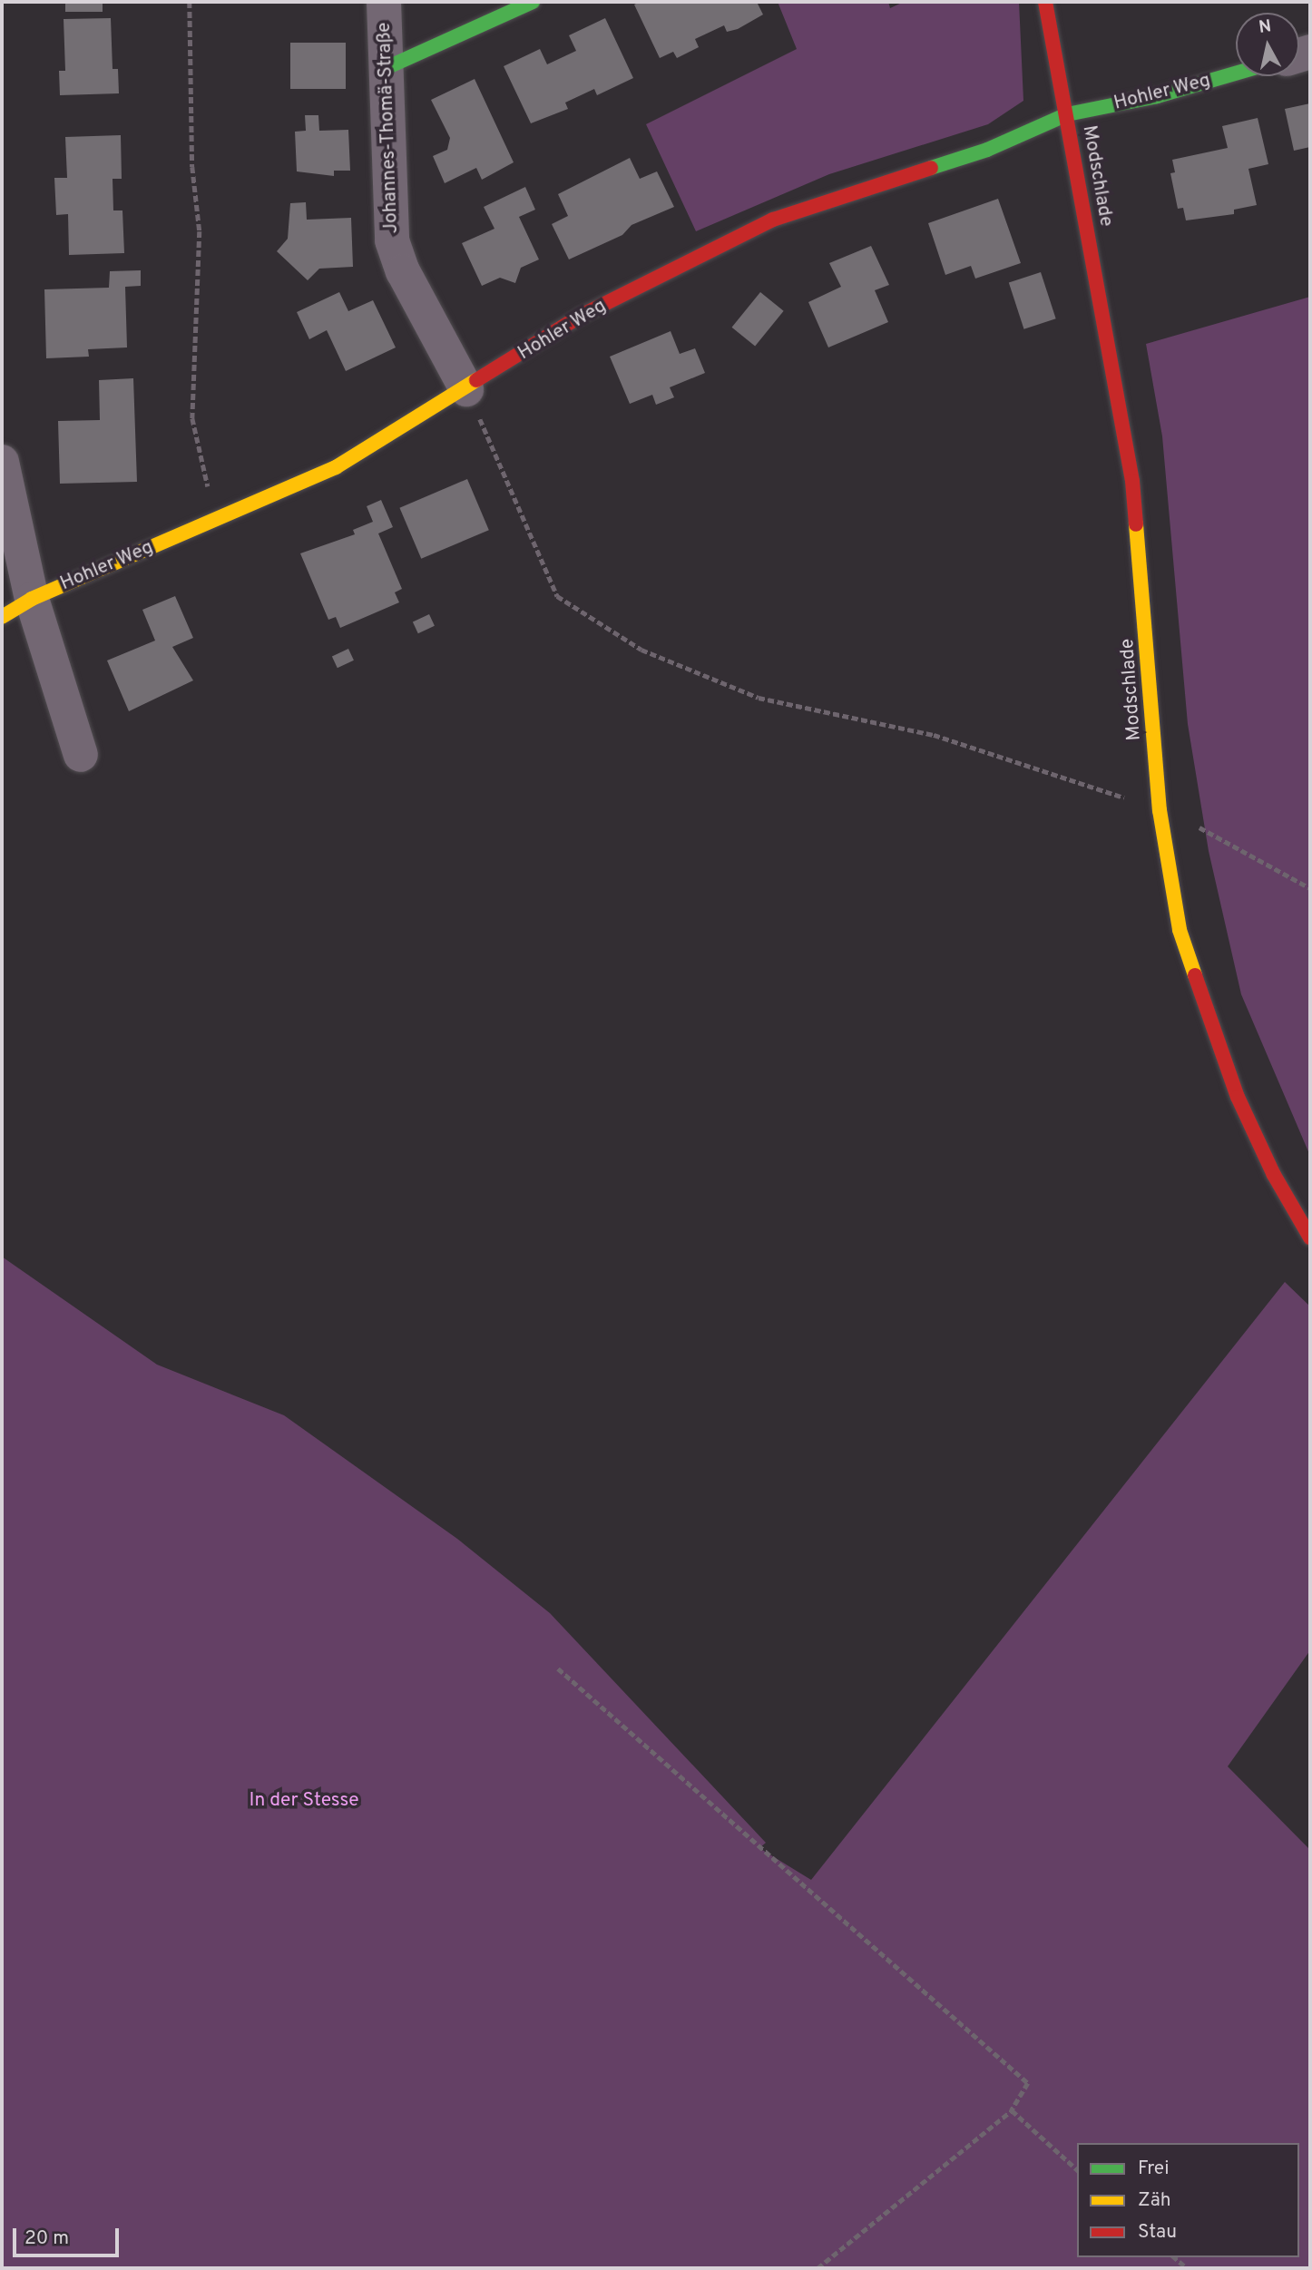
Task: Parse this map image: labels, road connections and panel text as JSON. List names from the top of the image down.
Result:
{
  "streets": {
    "street": ["Hohler Weg", "Johannes-Thomä-Straße", "Modschlade"]
  },
  "crossings": [
    ["Hohler Weg", "Johannes-Thomä-Straße"],
    ["Hohler Weg", "Modschlade"]
  ],
  "parks": ["In der Stesse"],
  "legend": ["Frei", "Zäh", "Stau"],
  "scale_bar": "20 m",
  "north": "top"
}
